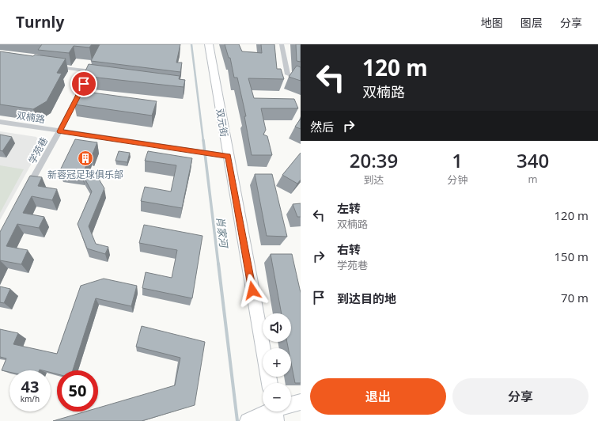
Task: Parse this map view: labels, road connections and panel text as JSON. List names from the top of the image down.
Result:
{
  "streets": {
    "main road": ["双元街"],
    "street": ["双楠路", "学苑巷"]
  },
  "crossings": [
    ["双楠路", "双元街"],
    ["双楠路", "学苑巷"]
  ],
  "water": ["肖家河"],
  "places": {
    "building": ["新蓉冠足球俱乐部"]
  },
  "page": {
    "header": "Turnly",
    "nav": ["地图", "图层", "分享"],
    "turn": ["120 m", "双楠路"],
    "then": "然后",
    "eta": [
      "20:39",
      "到达",
      "1",
      "分钟",
      "340",
      "m"
    ],
    "list": [
      {
        "name": "左转",
        "note": "双楠路",
        "value": "120 m"
      },
      {
        "name": "右转",
        "note": "学苑巷",
        "value": "150 m"
      },
      {
        "name": "到达目的地",
        "value": "70 m"
      }
    ],
    "map_buttons": ["+", "−"],
    "speed": "43 km/h",
    "limit": "50",
    "buttons": ["退出", "分享"]
  }
}
